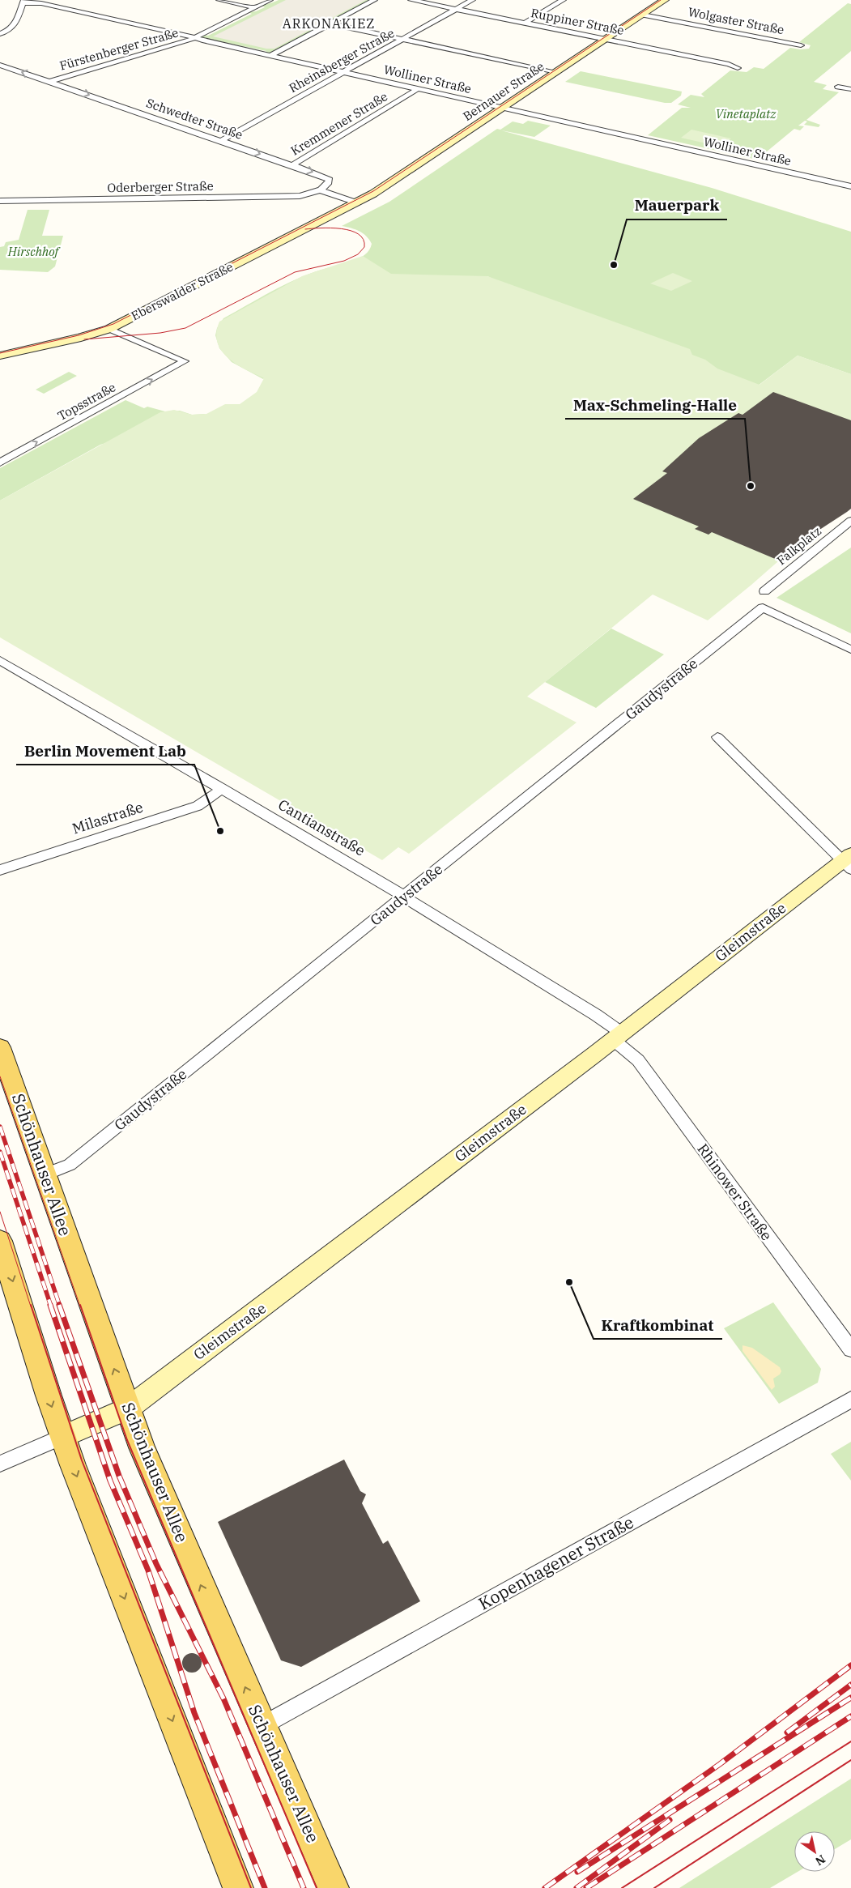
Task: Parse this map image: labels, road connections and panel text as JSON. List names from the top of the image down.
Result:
{
  "streets": {
    "main road": [
      "Bernauer Straße",
      "Eberswalder Straße",
      "Gleimstraße",
      "Schönhauser Allee"
    ],
    "street": [
      "Wolgaster Straße",
      "Ruppiner Straße",
      "Fürstenberger Straße",
      "Rheinsberger Straße",
      "Wolliner Straße",
      "Schwedter Straße",
      "Kremmener Straße",
      "Oderberger Straße",
      "Topsstraße",
      "Falkplatz",
      "Gaudystraße",
      "Milastraße",
      "Cantianstraße",
      "Rhinower Straße",
      "Kopenhagener Straße"
    ]
  },
  "crossings": [
    ["Wolgaster Straße", "Bernauer Straße"],
    ["Ruppiner Straße", "Rheinsberger Straße"],
    ["Ruppiner Straße", "Bernauer Straße"],
    ["Fürstenberger Straße", "Wolliner Straße"],
    ["Fürstenberger Straße", "Schwedter Straße"],
    ["Rheinsberger Straße", "Wolliner Straße"],
    ["Rheinsberger Straße", "Schwedter Straße"],
    ["Wolliner Straße", "Bernauer Straße"],
    ["Wolliner Straße", "Kremmener Straße"],
    ["Bernauer Straße", "Eberswalder Straße"],
    ["Schwedter Straße", "Kremmener Straße"],
    ["Schwedter Straße", "Oderberger Straße"],
    ["Gaudystraße", "Cantianstraße"],
    ["Gaudystraße", "Schönhauser Allee"],
    ["Milastraße", "Cantianstraße"],
    ["Cantianstraße", "Gleimstraße"],
    ["Cantianstraße", "Rhinower Straße"],
    ["Gleimstraße", "Schönhauser Allee"],
    ["Gleimstraße", "Rhinower Straße"],
    ["Schönhauser Allee", "Kopenhagener Straße"]
  ],
  "one_way": ["Topsstraße"],
  "districts": ["ARKONAKIEZ"],
  "parks": ["Vinetaplatz", "Hirschhof"],
  "places": [
    "Mauerpark",
    "Max-Schmeling-Halle",
    "Berlin Movement Lab",
    "Kraftkombinat"
  ],
  "north": "bottom right"
}
